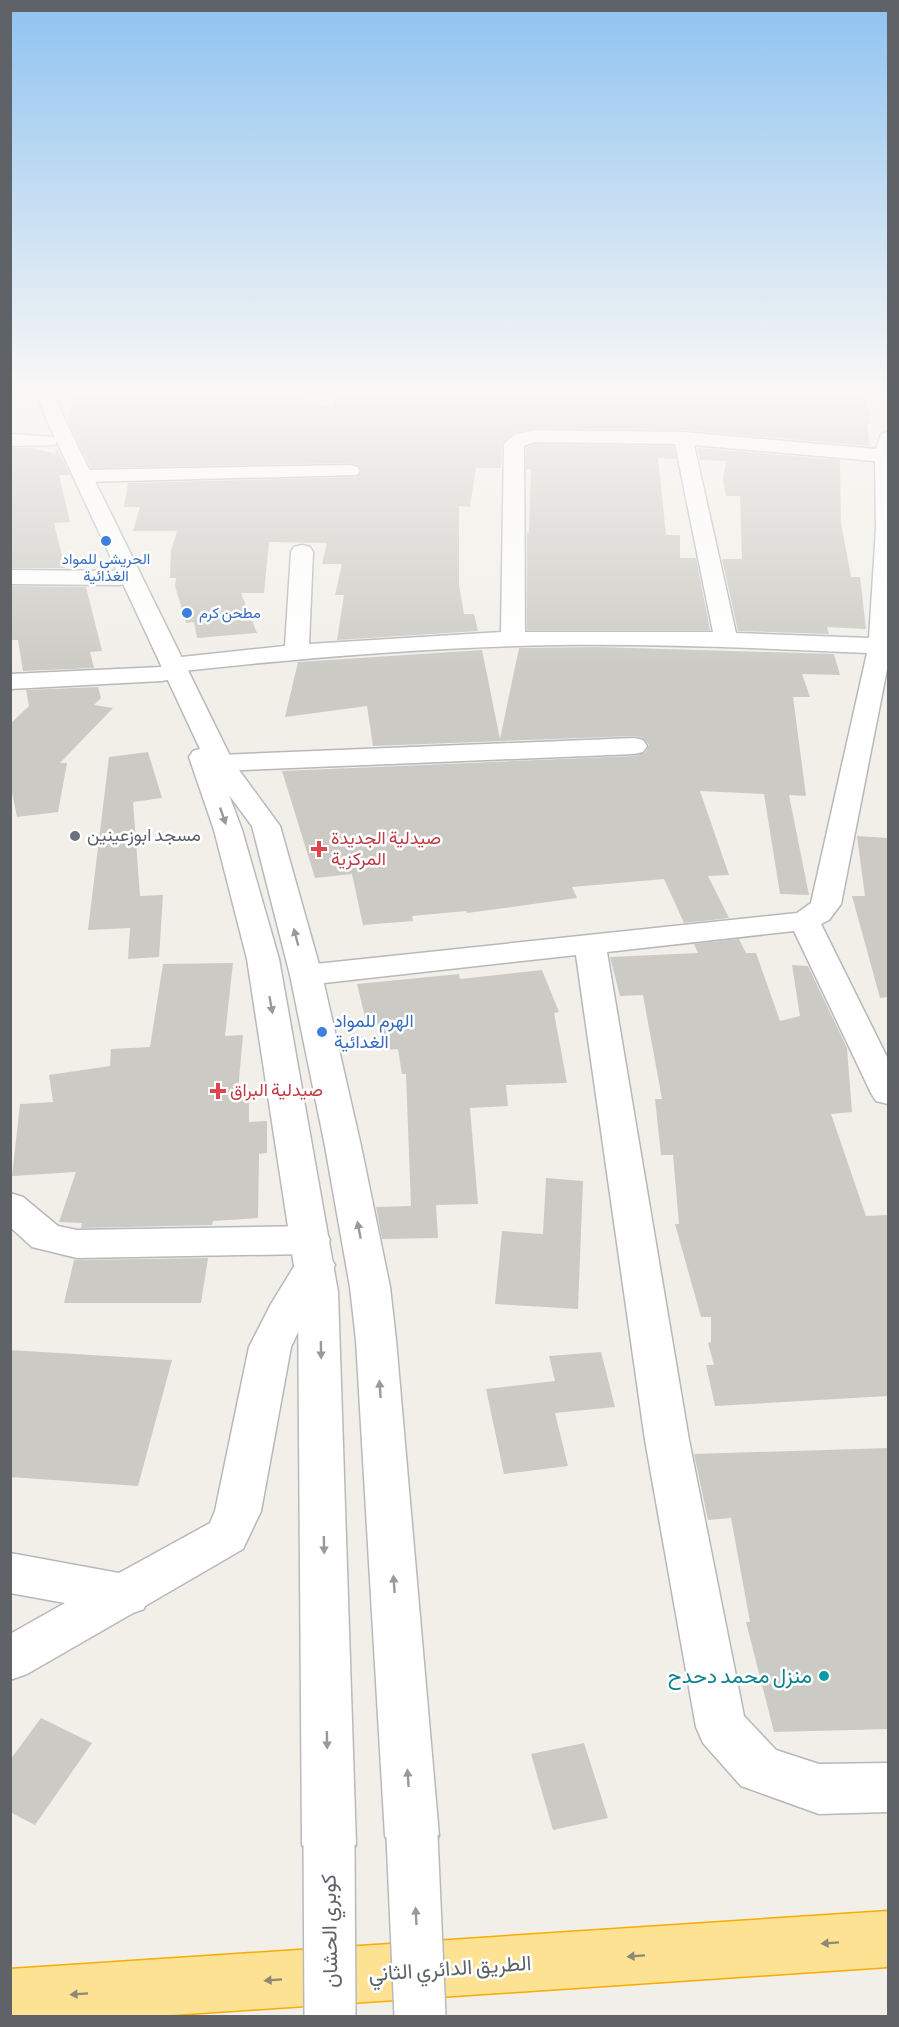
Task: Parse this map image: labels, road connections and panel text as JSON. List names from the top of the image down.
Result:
{
  "streets": {
    "highway": ["الطريق الدائري الثاني"],
    "street": ["كوبري الحشان"]
  },
  "one_way": ["الطريق الدائري الثاني"],
  "places": {
    "other": [
      "الحريشي للمواد الغذائية",
      "مطحن كرم",
      "مسجد ابوزعينين",
      "الهرم للمواد الغدائية",
      "منزل محمد دحدح"
    ],
    "health": ["صيدلية الجديدة المركزية", "صيدلية البراق"]
  }
}
